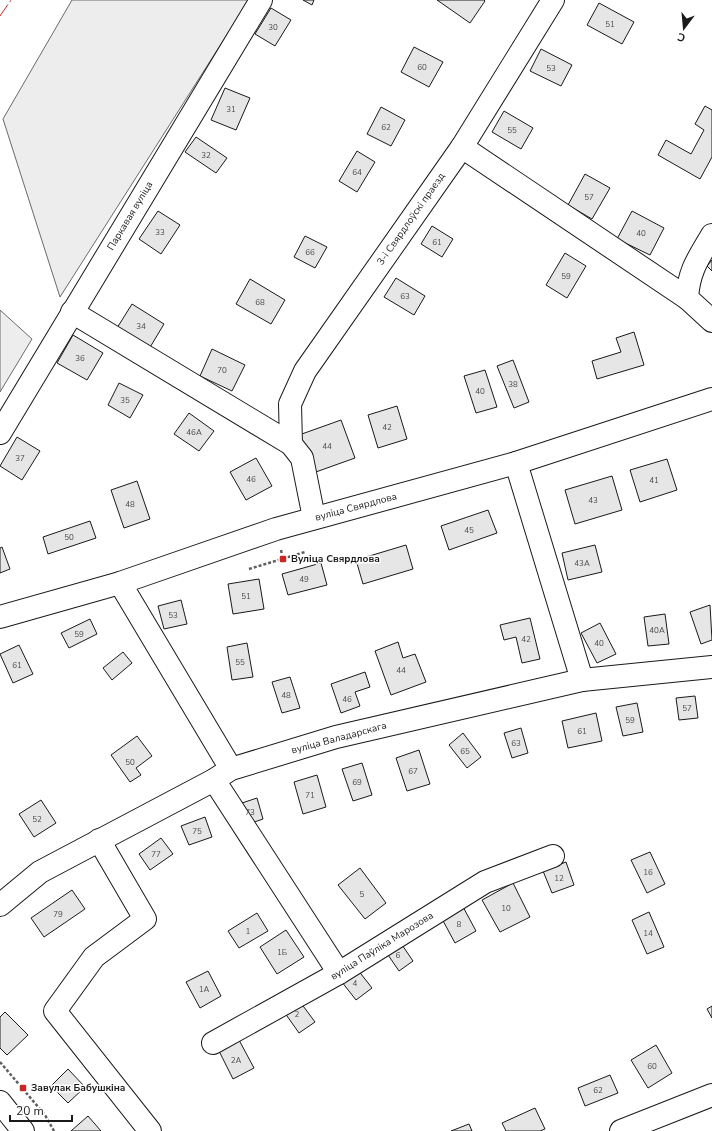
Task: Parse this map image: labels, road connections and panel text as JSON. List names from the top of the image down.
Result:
{
  "streets": {
    "street": [
      "Паркавая вуліца",
      "3-і Свярдлоўскі праезд",
      "вуліца Свярдлова",
      "вуліца Валадарскага",
      "вуліца Паўліка Марозова"
    ]
  },
  "places": {
    "transit": ["Вуліца Свярдлова", "Завулак Бабушкіна"]
  },
  "house_numbers": [
    "51",
    "30",
    "60",
    "53",
    "31",
    "62",
    "55",
    "32",
    "64",
    "57",
    "33",
    "40",
    "61",
    "66",
    "59",
    "63",
    "68",
    "34",
    "36",
    "70",
    "38",
    "40",
    "35",
    "42",
    "46А",
    "44",
    "37",
    "46",
    "41",
    "43",
    "48",
    "45",
    "50",
    "43А",
    "49",
    "51",
    "53",
    "40А",
    "59",
    "42",
    "40",
    "55",
    "61",
    "44",
    "48",
    "46",
    "57",
    "59",
    "61",
    "63",
    "65",
    "50",
    "67",
    "69",
    "71",
    "73",
    "52",
    "75",
    "77",
    "16",
    "12",
    "5",
    "10",
    "79",
    "8",
    "1",
    "14",
    "1Б",
    "6",
    "4",
    "1А",
    "2",
    "2А",
    "60",
    "62"
  ],
  "scale_bar": "20 m",
  "north": "bottom"
}
